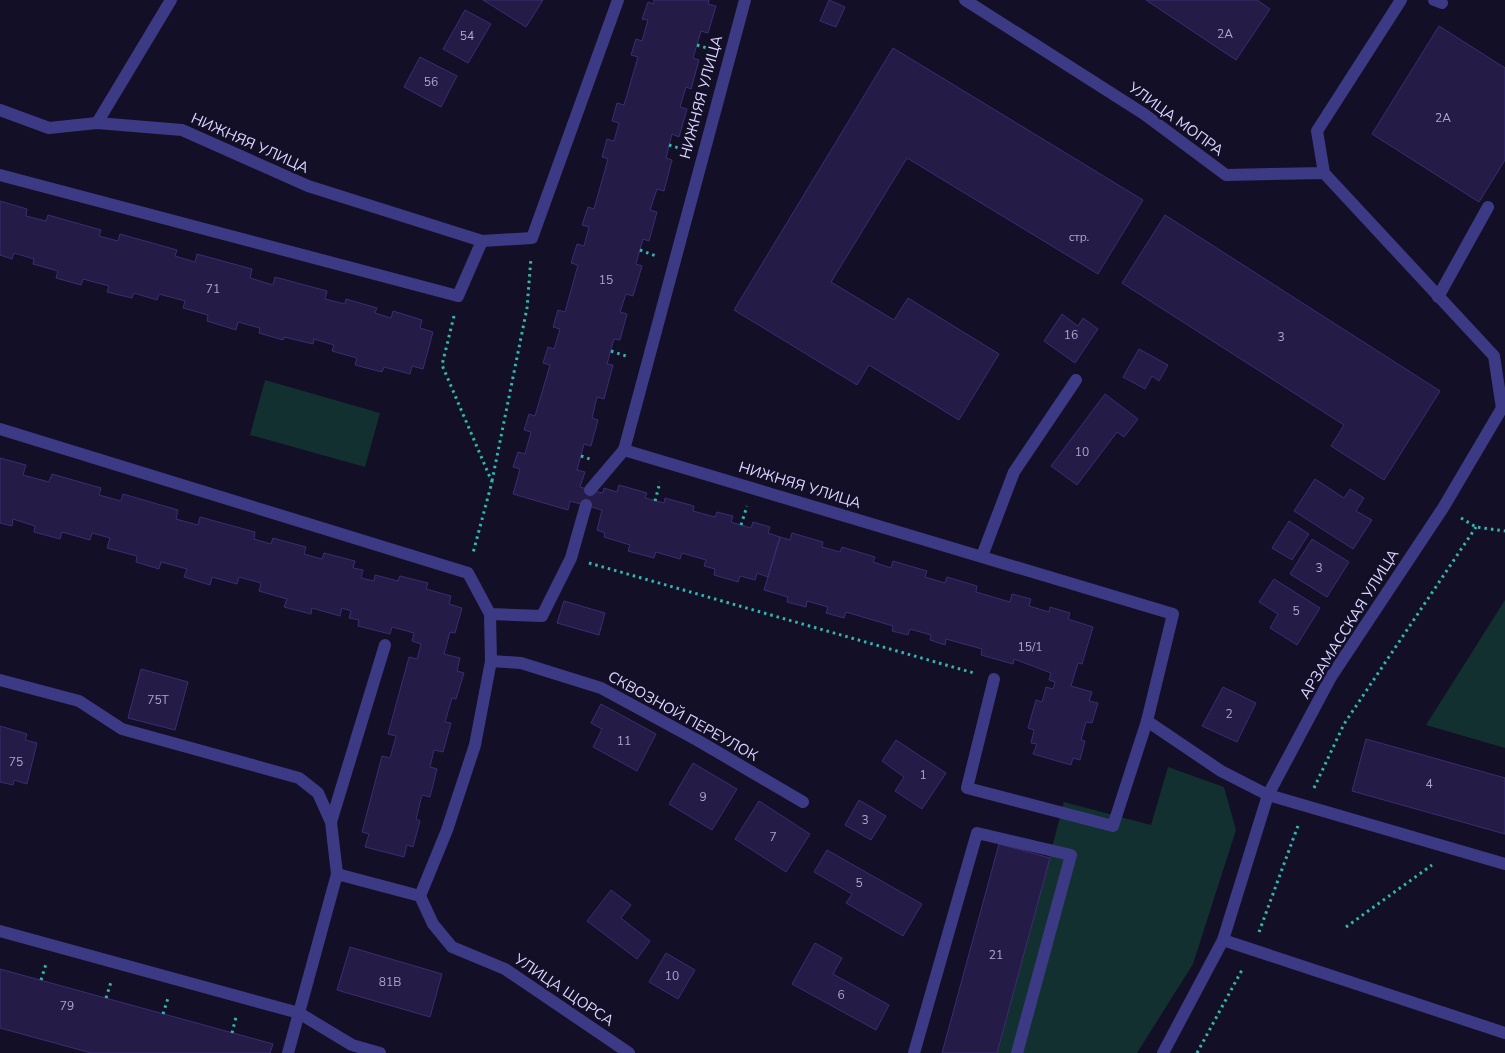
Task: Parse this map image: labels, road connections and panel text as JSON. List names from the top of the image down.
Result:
{
  "streets": {
    "street": [
      "НИЖНЯЯ УЛИЦА",
      "УЛИЦА МОПРА",
      "АРЗАМАССКАЯ УЛИЦА",
      "СКВОЗНОЙ ПЕРЕУЛОК",
      "УЛИЦА ЩОРСА"
    ]
  },
  "house_numbers": [
    "2А",
    "54",
    "56",
    "2А",
    "стр.",
    "15",
    "71",
    "16",
    "3",
    "10",
    "3",
    "5",
    "15/1",
    "75Т",
    "2",
    "11",
    "75",
    "1",
    "4",
    "9",
    "3",
    "7",
    "5",
    "21",
    "10",
    "81В",
    "6",
    "79"
  ]
}
